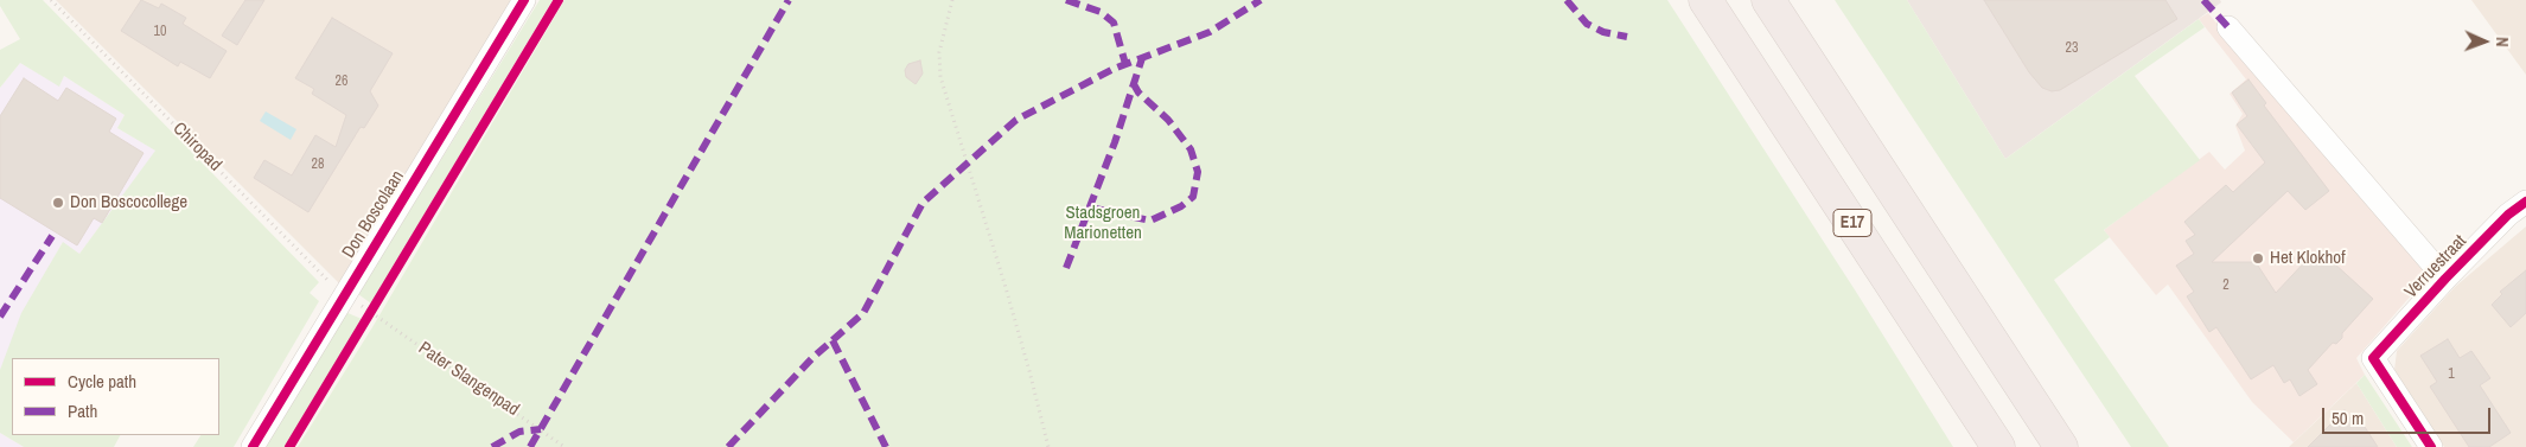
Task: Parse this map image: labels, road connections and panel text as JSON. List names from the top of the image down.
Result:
{
  "streets": {
    "highway": ["E17"],
    "street": ["Don Boscolaan", "Verruestraat"],
    "path": ["Chiropad", "Pater Slangenpad"]
  },
  "crossings": [
    ["Chiropad", "Don Boscolaan"]
  ],
  "parks": ["Stadsgroen Marionetten"],
  "places": ["Don Boscocollege", "Het Klokhof"],
  "house_numbers": [
    "10",
    "23",
    "26",
    "28",
    "2",
    "1"
  ],
  "legend": ["Cycle path", "Path"],
  "scale_bar": "50 m",
  "north": "right"
}
